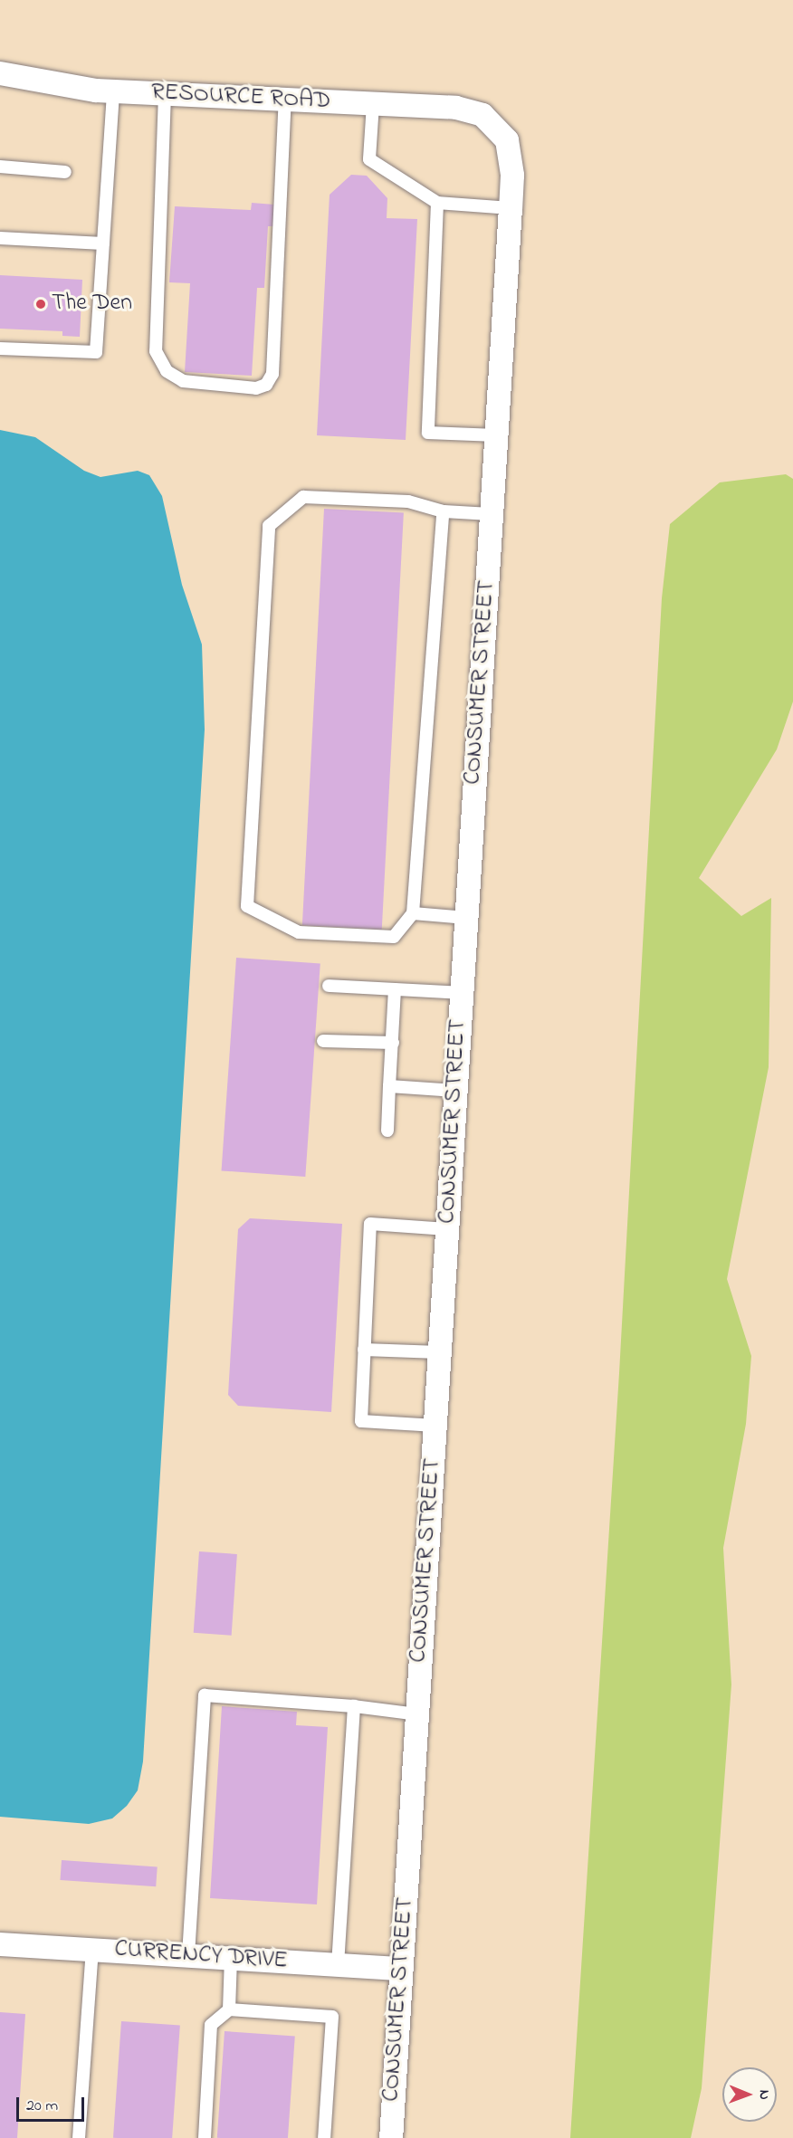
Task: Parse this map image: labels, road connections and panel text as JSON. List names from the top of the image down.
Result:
{
  "streets": {
    "street": ["RESOURCE ROAD", "CONSUMER STREET", "CURRENCY DRIVE"]
  },
  "crossings": [
    ["RESOURCE ROAD", "CONSUMER STREET"],
    ["CONSUMER STREET", "CURRENCY DRIVE"]
  ],
  "places": ["The Den"],
  "scale_bar": "20 m",
  "north": "right"
}
